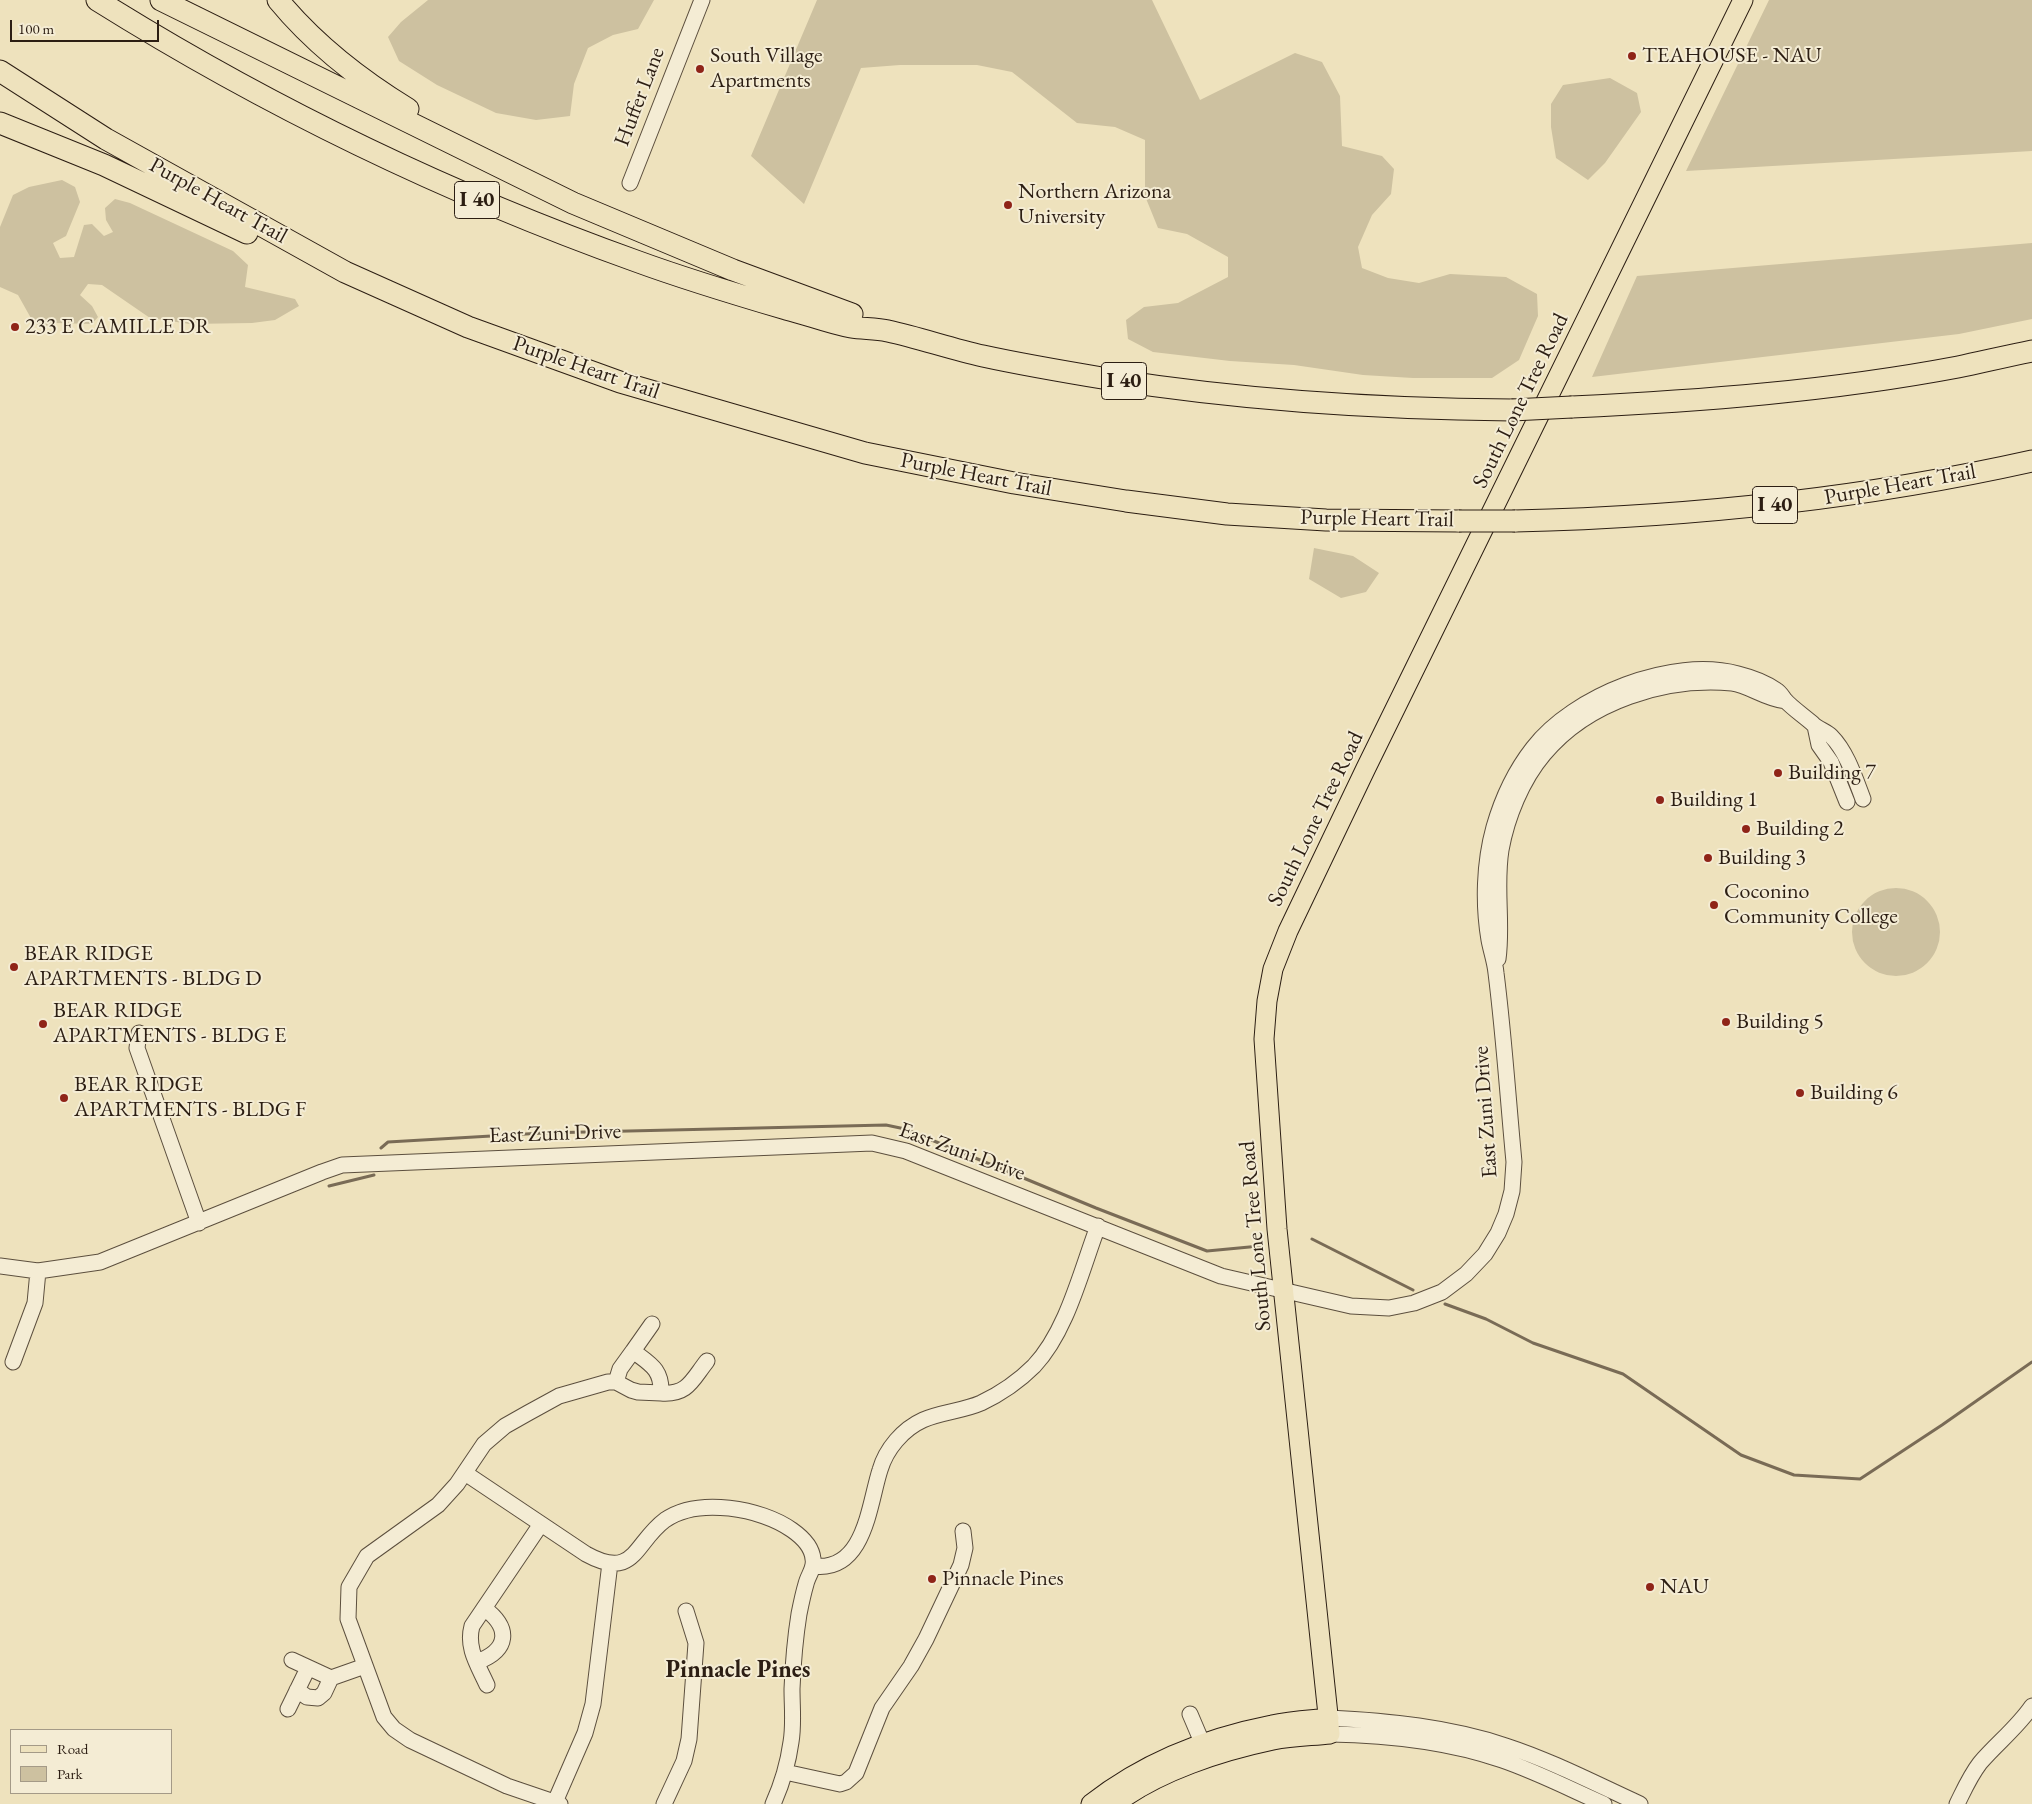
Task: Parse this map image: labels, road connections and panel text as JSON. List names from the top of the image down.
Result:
{
  "streets": {
    "highway": ["I 40", "Purple Heart Trail"],
    "main road": ["South Lone Tree Road"],
    "street": ["Huffer Lane", "East Zuni Drive"]
  },
  "crossings": [
    ["South Lone Tree Road", "East Zuni Drive"]
  ],
  "districts": ["Pinnacle Pines"],
  "places": [
    "TEAHOUSE - NAU",
    "South Village Apartments",
    "Northern Arizona University",
    "233 E CAMILLE DR",
    "Building 7",
    "Building 1",
    "Building 2",
    "Building 3",
    "Coconino Community College",
    "BEAR RIDGE APARTMENTS - BLDG D",
    "Building 5",
    "BEAR RIDGE APARTMENTS - BLDG E",
    "Building 6",
    "BEAR RIDGE APARTMENTS - BLDG F",
    "Pinnacle Pines",
    "NAU"
  ],
  "legend": ["Road", "Park"],
  "scale_bar": "100 m"
}
